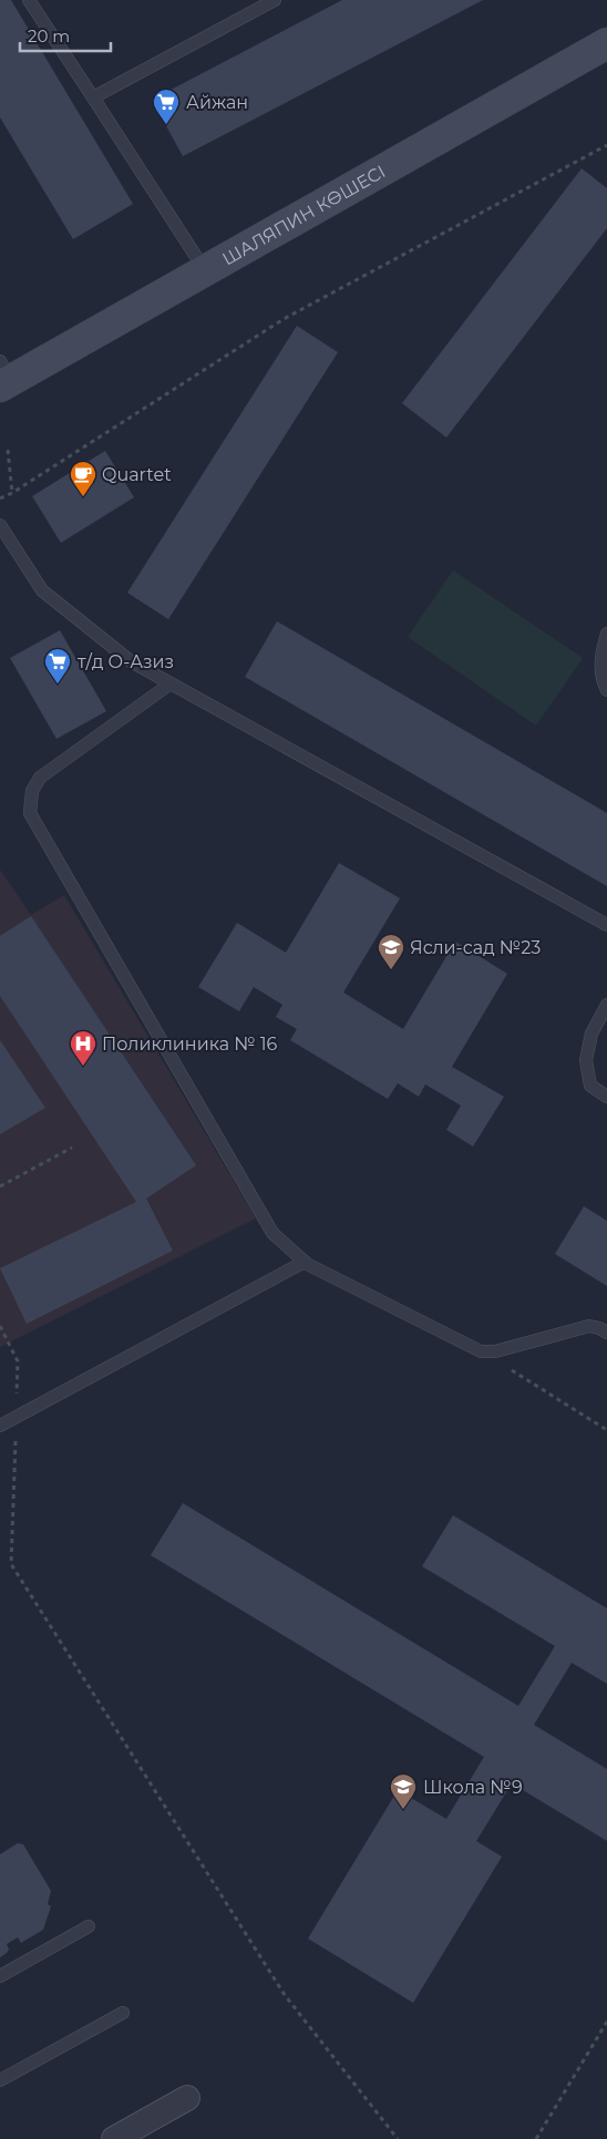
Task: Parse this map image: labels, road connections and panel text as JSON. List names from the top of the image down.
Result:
{
  "streets": {
    "main road": ["ШАЛЯПИН КӨШЕСІ"]
  },
  "places": {
    "supermarket": ["Айжан", "т/д О-Азиз"],
    "cafe": ["Quartet"],
    "school or university": ["Ясли-сад №23", "Школа №9"],
    "hospital": ["Поликлиника № 16"]
  },
  "scale_bar": "20 m"
}
